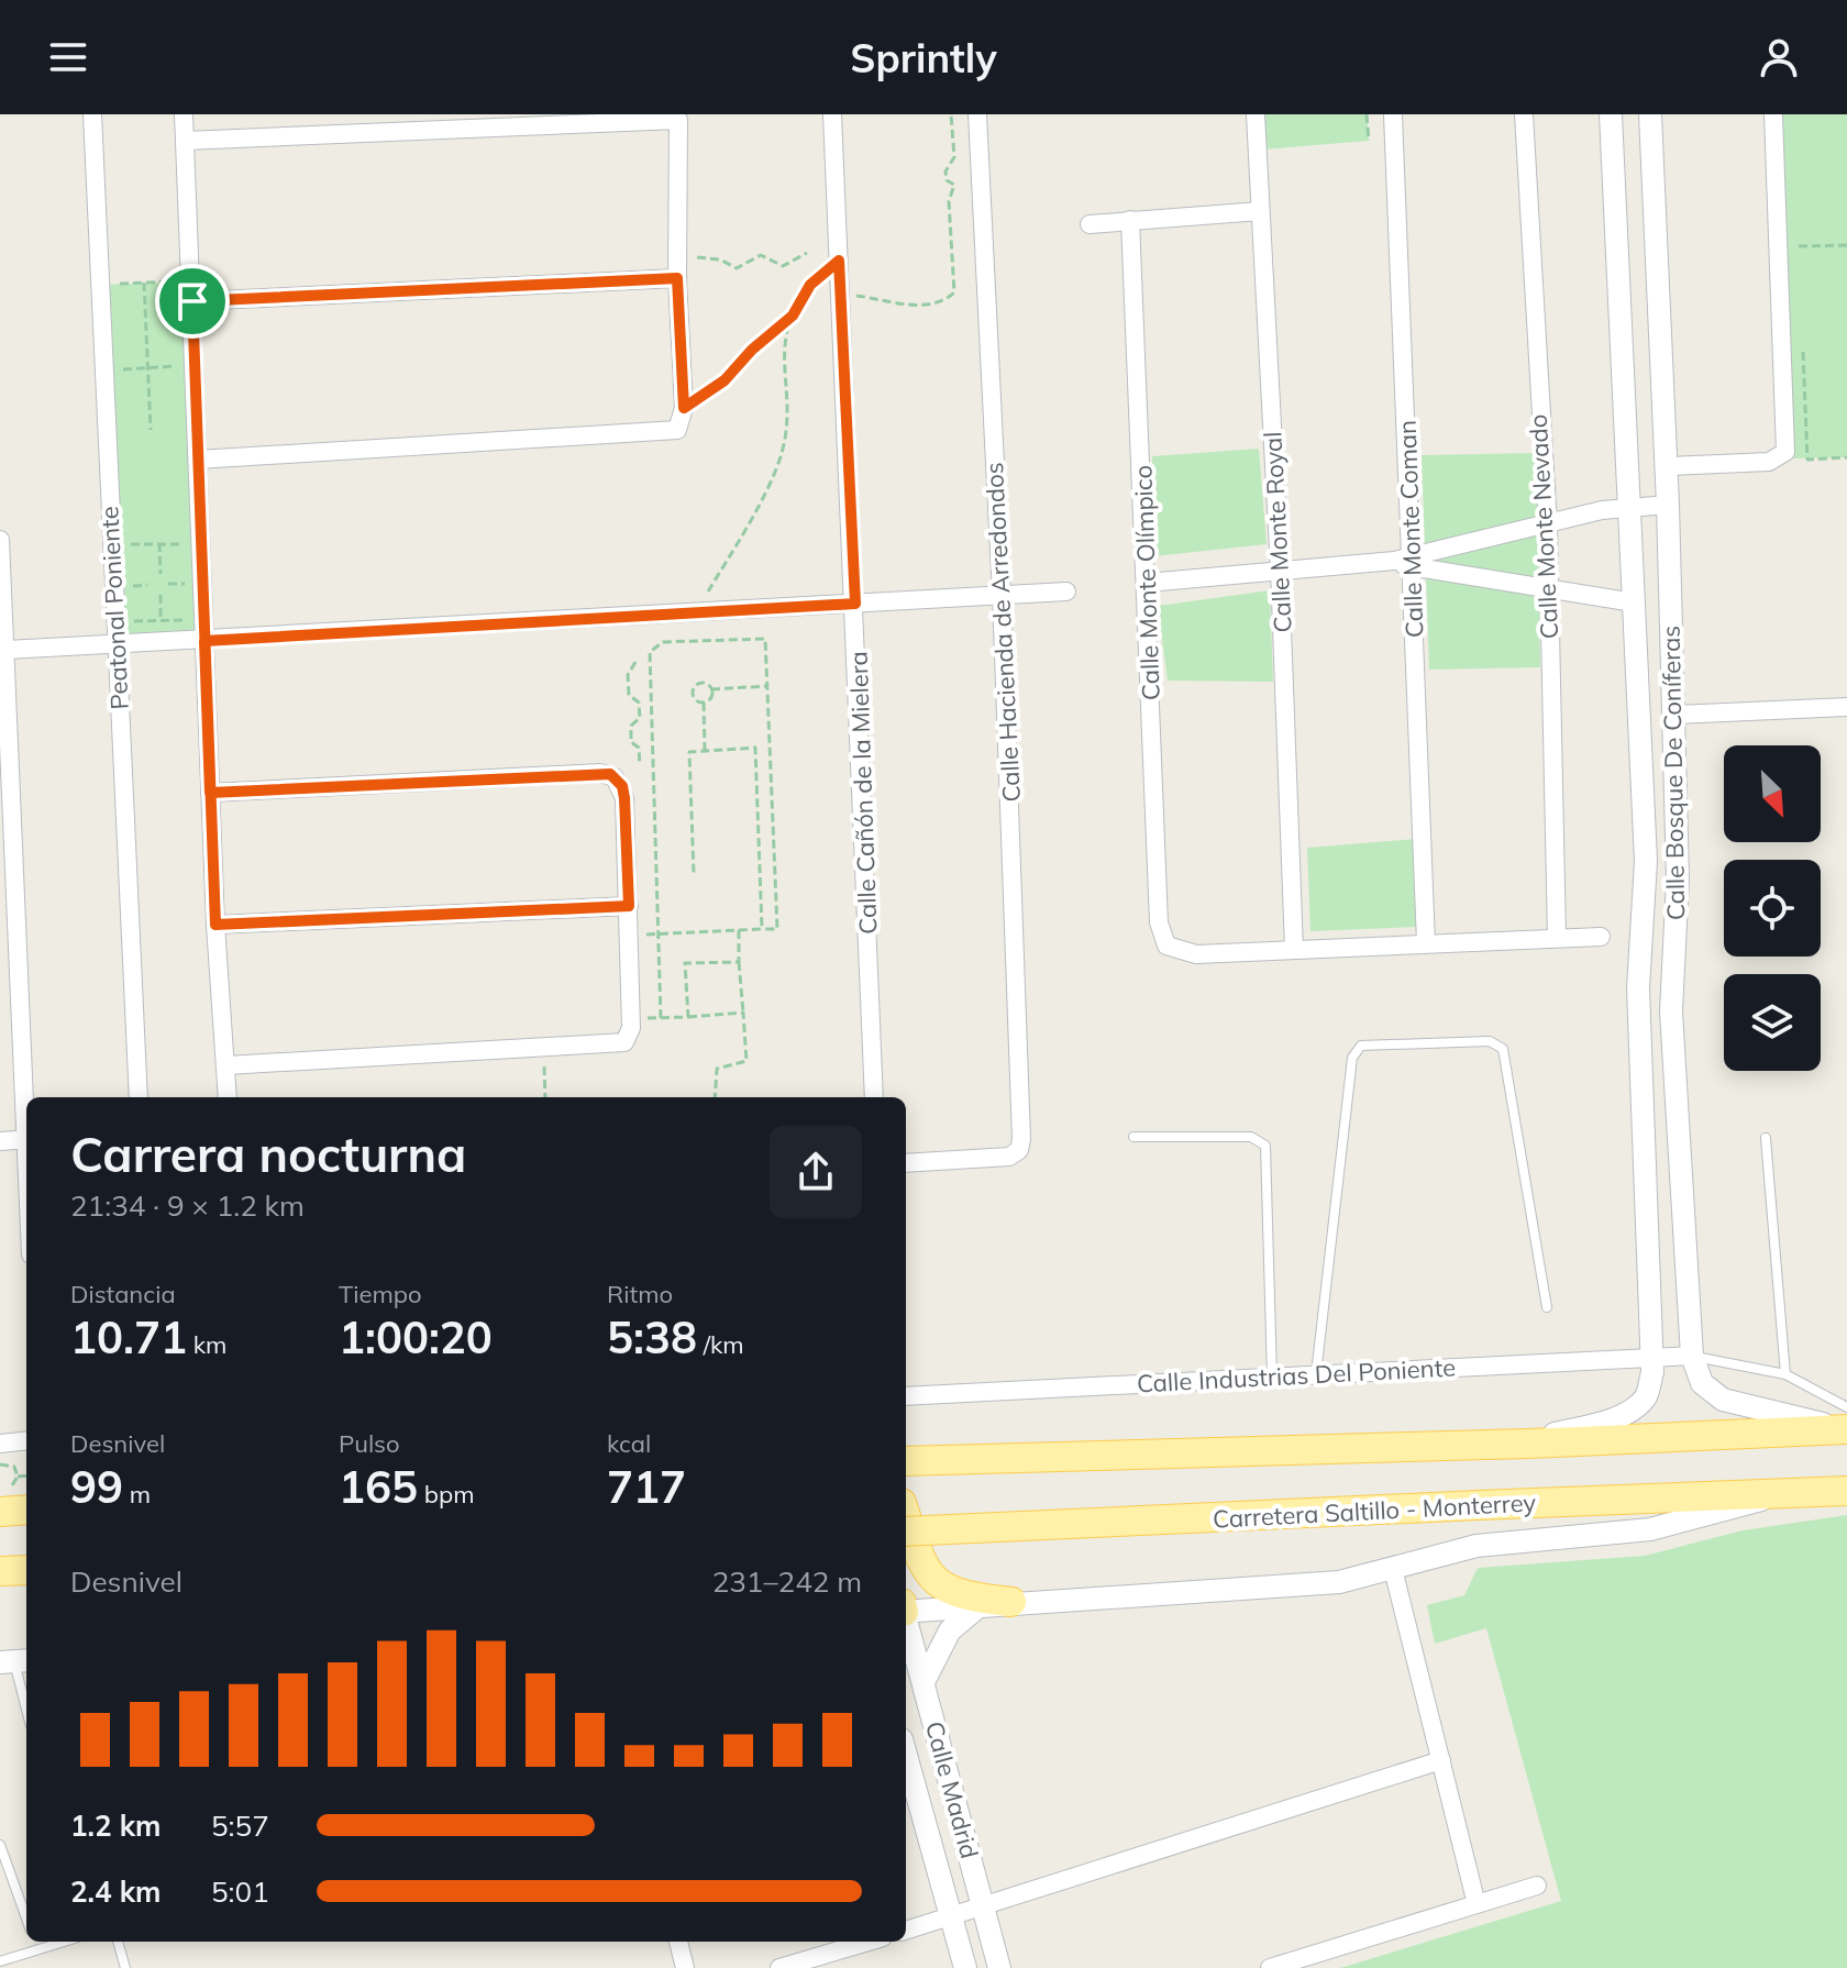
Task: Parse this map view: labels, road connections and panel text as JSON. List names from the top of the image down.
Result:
{
  "streets": {
    "main road": ["Carretera Saltillo - Monterrey"],
    "street": [
      "Calle Monte Nevado",
      "Calle Monte Coman",
      "Calle Monte Royal",
      "Calle Monte Olímpico",
      "Peatonal Poniente",
      "Calle Hacienda de Arredondos",
      "Calle Bosque De Coníferas",
      "Calle Cañón de la Mielera",
      "Calle Industrias Del Poniente",
      "Calle Madrid"
    ]
  },
  "crossings": [
    ["Calle Monte Royal", "Calle Monte Olímpico"],
    ["Calle Bosque De Coníferas", "Calle Industrias Del Poniente"]
  ],
  "north": "bottom right",
  "page": {
    "header": "Sprintly",
    "heading": ["Carrera nocturna", "21:34 · 9 × 1.2 km"],
    "stats": [
      ["Distancia", "10.71 km"],
      ["Tiempo", "1:00:20"],
      ["Ritmo", "5:38 /km"],
      ["Desnivel", "99 m"],
      ["Pulso", "165 bpm"],
      ["kcal", "717"]
    ],
    "chart": ["Desnivel", "231–242 m"],
    "list": [
      {
        "name": "1.2 km",
        "note": "5:57"
      },
      {
        "name": "2.4 km",
        "note": "5:01"
      }
    ]
  }
}
